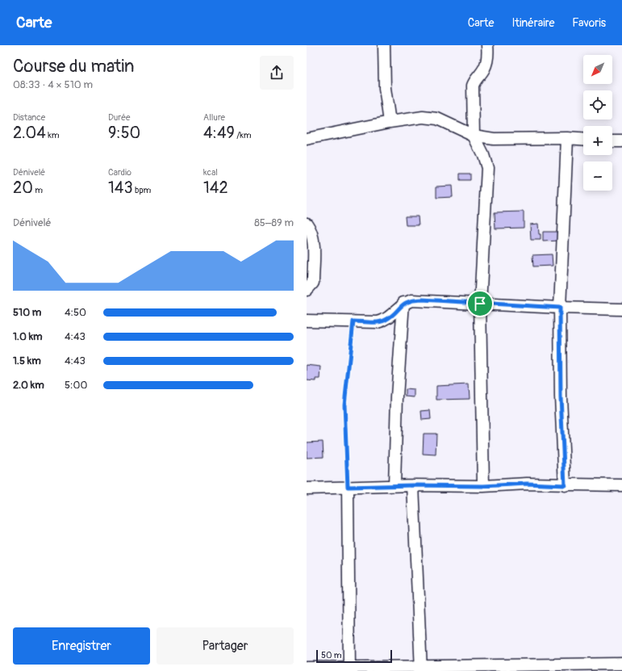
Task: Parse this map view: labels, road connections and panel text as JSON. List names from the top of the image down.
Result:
{
  "scale_bar": "50 m",
  "north": "bottom left",
  "page": {
    "header": "Carte",
    "nav": ["Carte", "Itinéraire", "Favoris"],
    "heading": ["Course du matin", "08:33 · 4 × 510 m"],
    "map_buttons": ["+", "−"],
    "stats": [
      ["Distance", "2.04 km"],
      ["Durée", "9:50"],
      ["Allure", "4:49 /km"],
      ["Dénivelé", "20 m"],
      ["Cardio", "143 bpm"],
      ["kcal", "142"]
    ],
    "chart": ["Dénivelé", "85–89 m"],
    "list": [
      {
        "name": "510 m",
        "note": "4:50"
      },
      {
        "name": "1.0 km",
        "note": "4:43"
      },
      {
        "name": "1.5 km",
        "note": "4:43"
      },
      {
        "name": "2.0 km",
        "note": "5:00"
      }
    ],
    "buttons": ["Enregistrer", "Partager"],
    "scale": "50 m"
  }
}
